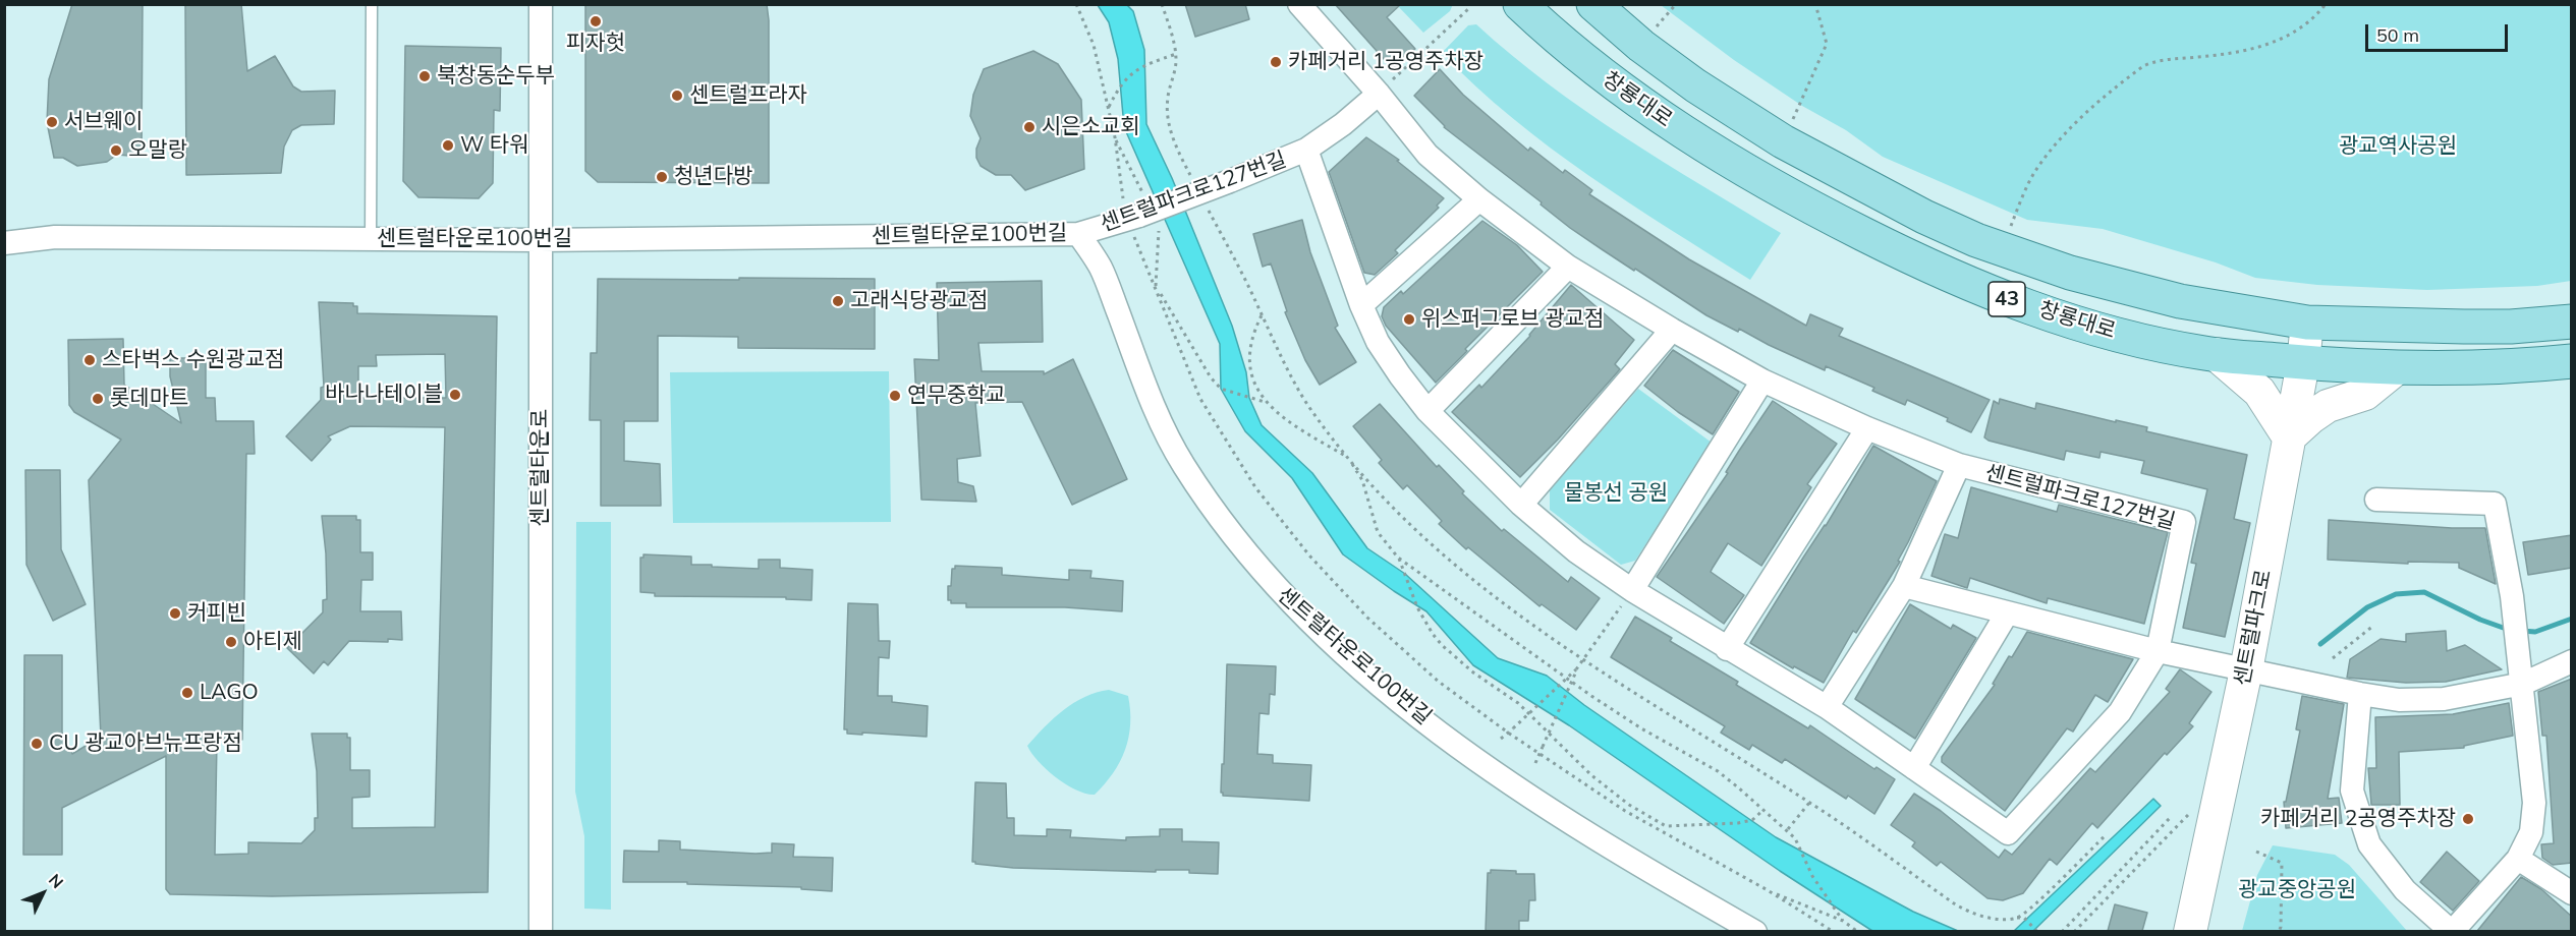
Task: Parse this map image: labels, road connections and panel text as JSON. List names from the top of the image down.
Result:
{
  "streets": {
    "main road": ["창룡대로", "43"],
    "street": [
      "센트럴파크로127번길",
      "센트럴타운로100번길",
      "센트럴타운로",
      "센트럴파크로"
    ]
  },
  "crossings": [
    ["창룡대로", "센트럴파크로"],
    ["센트럴파크로127번길", "센트럴타운로100번길"],
    ["센트럴타운로100번길", "센트럴타운로"]
  ],
  "parks": ["광교역사공원", "물봉선 공원", "광교중앙공원"],
  "places": [
    "피자헛",
    "카페거리 1공영주차장",
    "북창동순두부",
    "센트럴프라자",
    "서브웨이",
    "시은소교회",
    "W 타워",
    "오말랑",
    "청년다방",
    "고래식당광교점",
    "위스퍼그로브 광교점",
    "스타벅스 수원광교점",
    "바나나테이블",
    "연무중학교",
    "롯데마트",
    "커피빈",
    "아티제",
    "LAGO",
    "CU 광교아브뉴프랑점",
    "카페거리 2공영주차장"
  ],
  "scale_bar": "50 m",
  "north": "top right"
}
